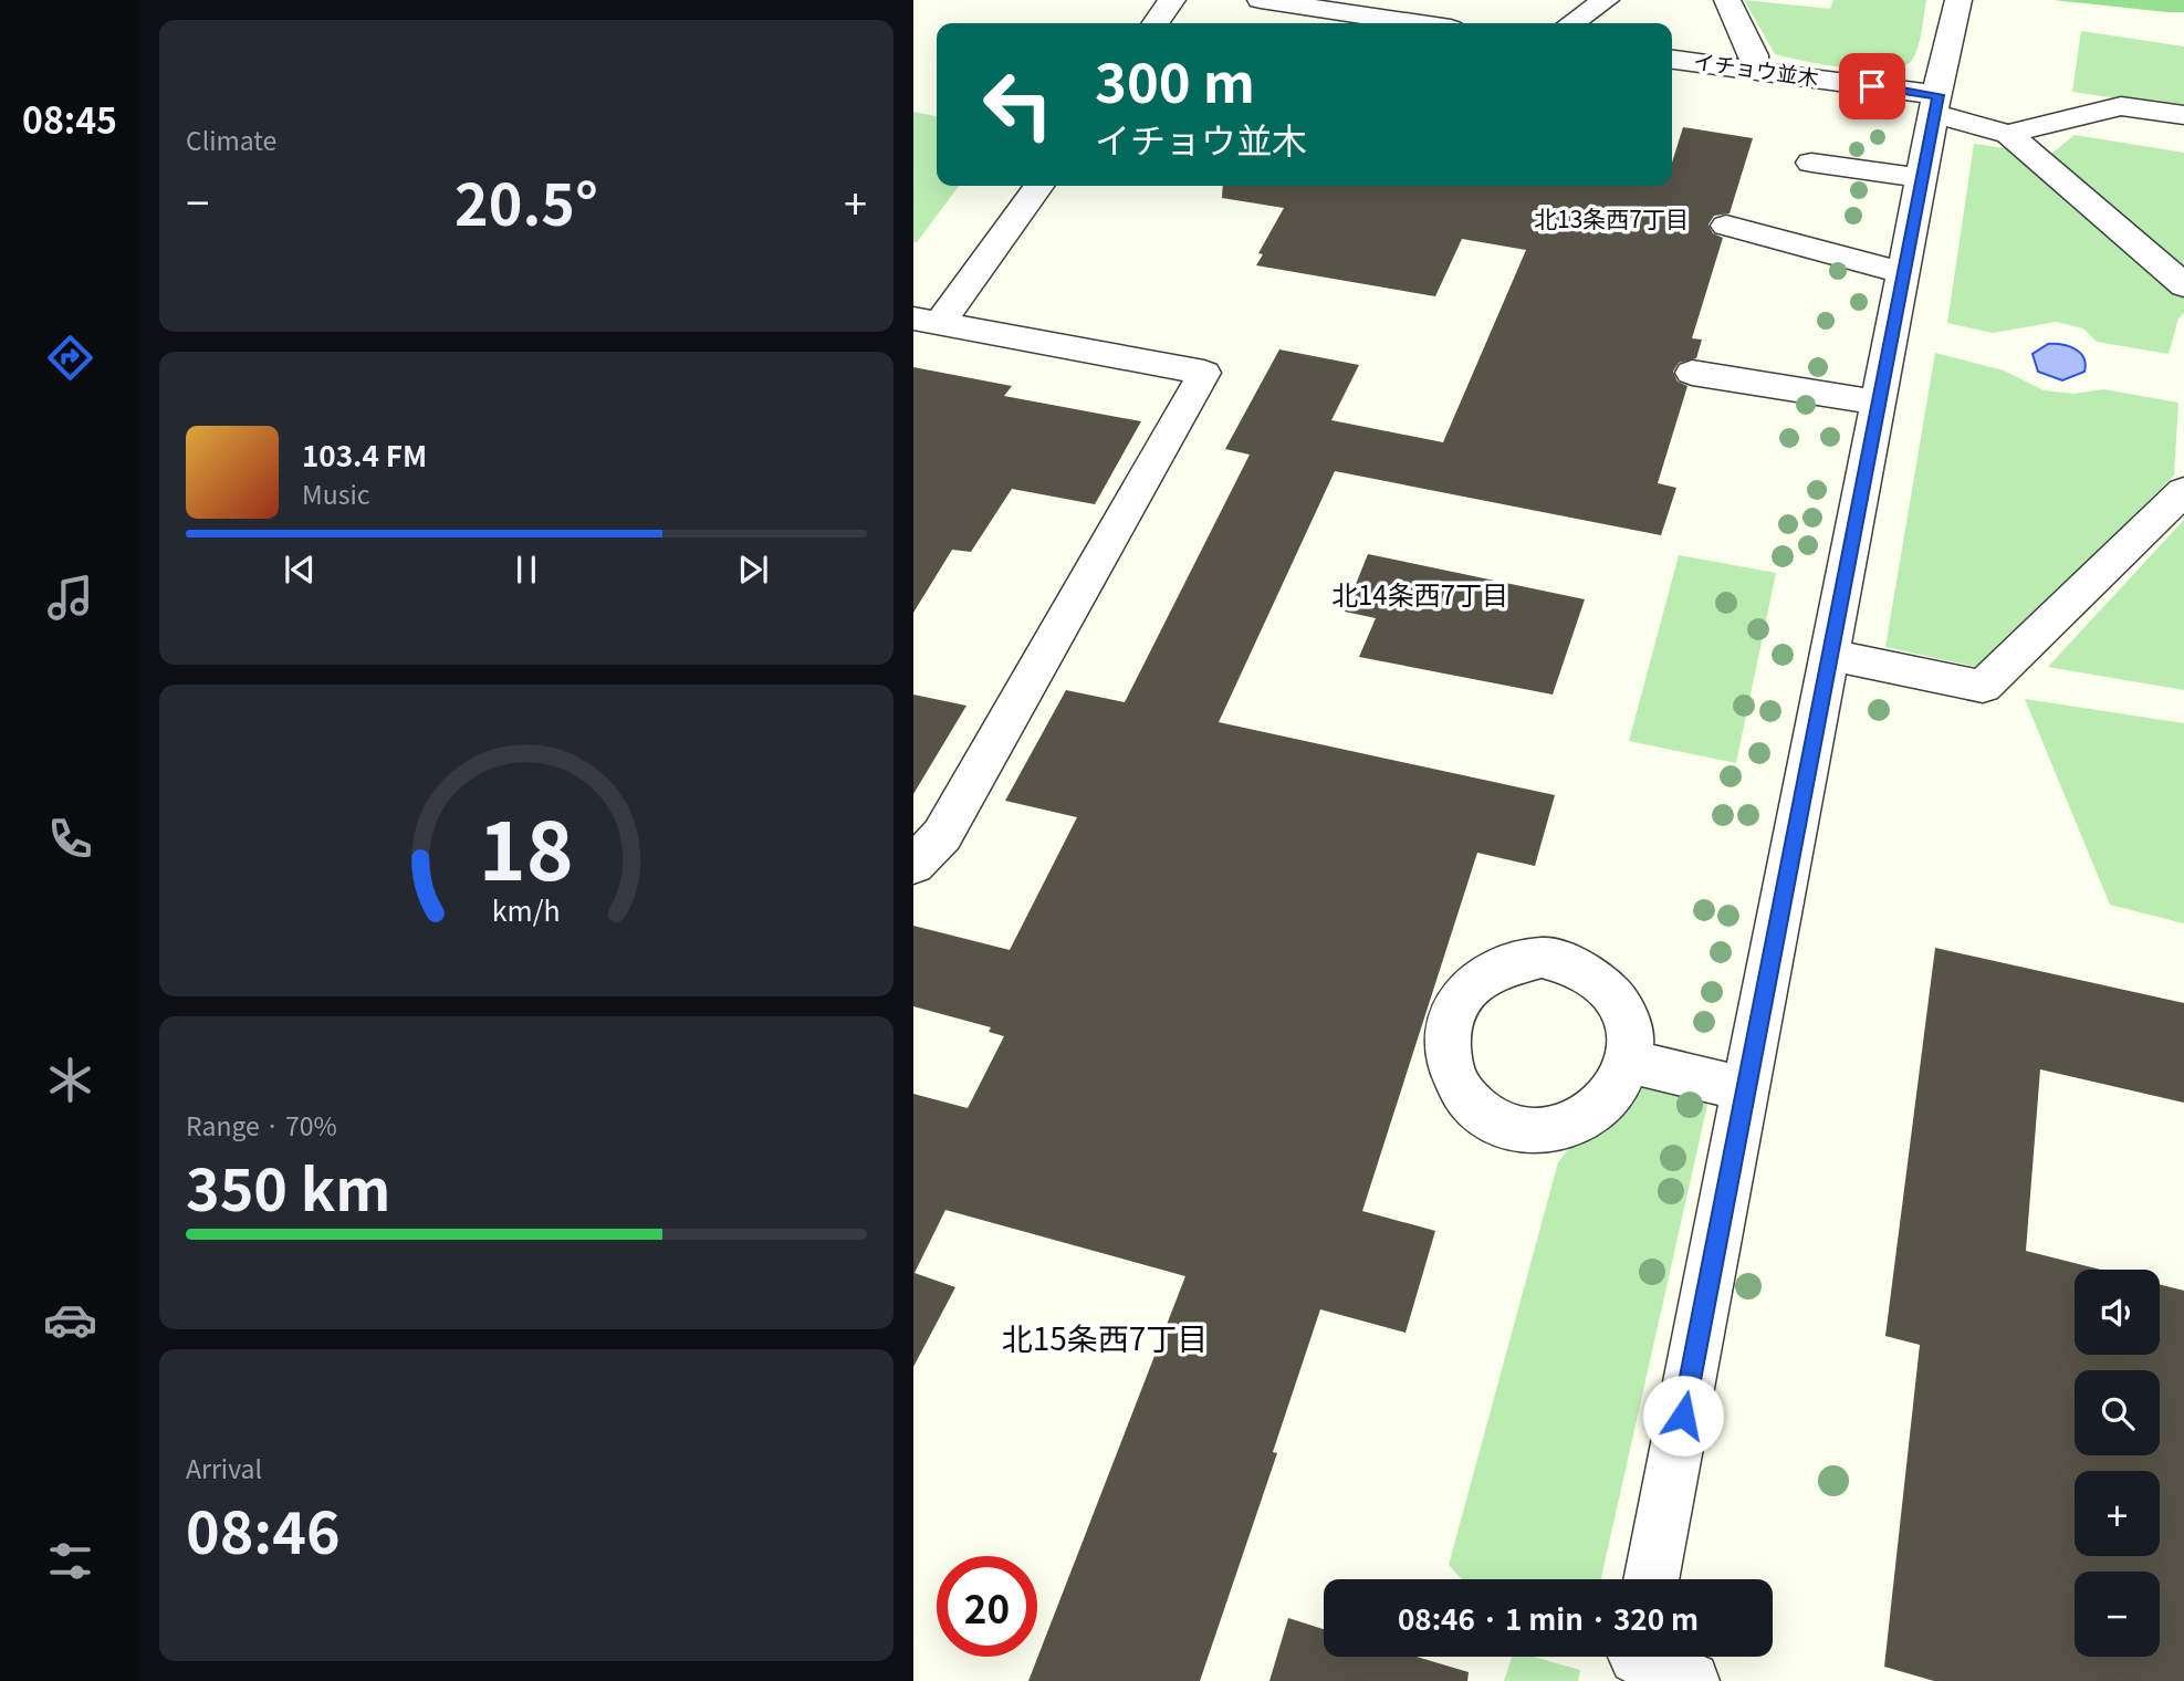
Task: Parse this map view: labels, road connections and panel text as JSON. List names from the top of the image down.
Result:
{
  "streets": {
    "lane": ["イチョウ並木"]
  },
  "districts": ["北13条西7丁目", "北14条西7丁目", "北15条西7丁目"],
  "page": {
    "tabs": "08:45",
    "tile": [
      "Climate",
      ["Range · 70%", "350 km"],
      ["Arrival", "08:46"]
    ],
    "turn": ["300 m", "イチョウ並木"],
    "heat": ["−", "20.5°", "+"],
    "song": ["103.4 FM", "Music"],
    "map_buttons": ["+", "−"],
    "limit": "20",
    "trip": "08:46 · 1 min · 320 m",
    "gauge": ["18", "km/h"]
  }
}
